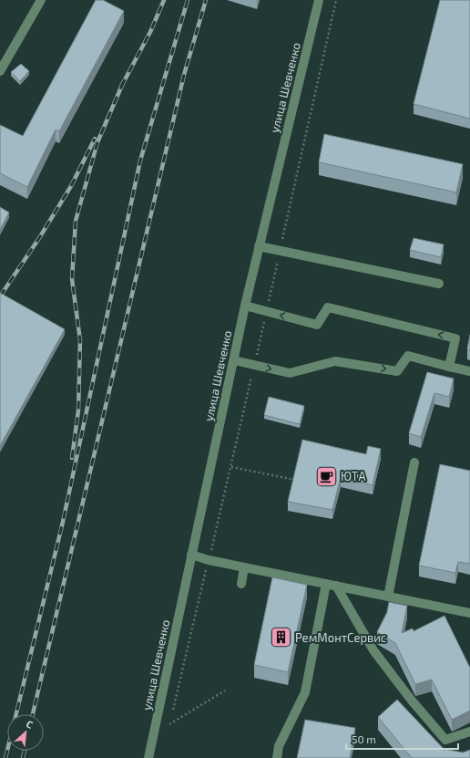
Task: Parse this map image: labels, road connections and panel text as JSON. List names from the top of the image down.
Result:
{
  "streets": {
    "street": ["улица Шевченко"]
  },
  "places": {
    "cafe": ["ЮТА"],
    "building": ["РемМонтСервис"]
  },
  "scale_bar": "50 m",
  "north": "top right"
}
